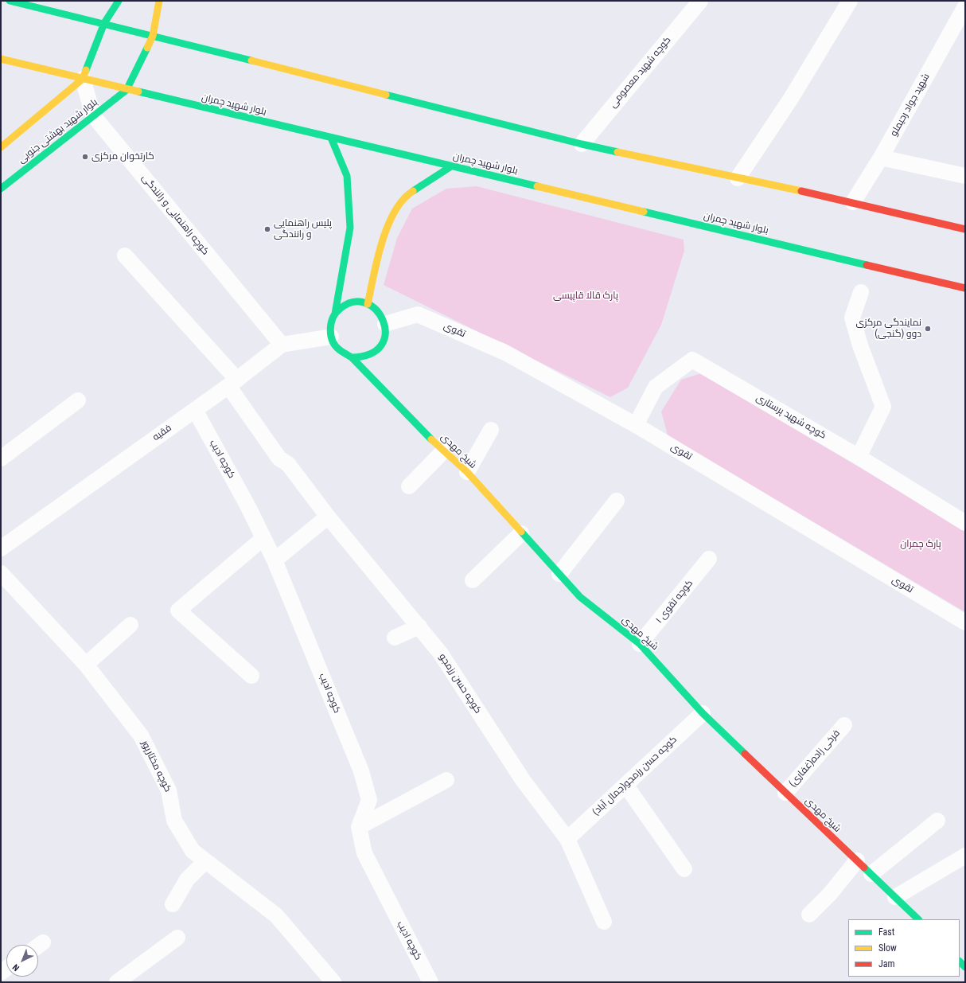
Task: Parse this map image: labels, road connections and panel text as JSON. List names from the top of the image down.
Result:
{
  "streets": {
    "main road": ["بلوار شهید چمران", "بلوار شهید بهشتی جنوبی", "شیخ مهدی"],
    "street": [
      "کوچه شهید معصومی",
      "شهید جواد رحیملو",
      "کوچه راهنمایی و رانندگی",
      "تقوی",
      "کوچه شهید پرستاری",
      "فقیه",
      "کوچه ادیب",
      "کوچه تقوی ۱",
      "کوچه حسن رزمجو",
      "فرخی زاده(غفاری)",
      "کوچه مختارپور",
      "کوچه حسن رزمجو(جمال آباد)"
    ]
  },
  "crossings": [
    ["بلوار شهید چمران", "بلوار شهید بهشتی جنوبی"],
    ["بلوار شهید چمران", "کوچه راهنمایی و رانندگی"],
    ["بلوار شهید بهشتی جنوبی", "کوچه راهنمایی و رانندگی"],
    ["کوچه راهنمایی و رانندگی", "فقیه"],
    ["تقوی", "کوچه شهید پرستاری"],
    ["تقوی", "فقیه"],
    ["تقوی", "شیخ مهدی"],
    ["فقیه", "شیخ مهدی"],
    ["فقیه", "کوچه ادیب"],
    ["فقیه", "کوچه حسن رزمجو"],
    ["شیخ مهدی", "کوچه تقوی ۱"],
    ["شیخ مهدی", "فرخی زاده(غفاری)"],
    ["شیخ مهدی", "کوچه حسن رزمجو(جمال آباد)"],
    ["کوچه حسن رزمجو", "کوچه حسن رزمجو(جمال آباد)"]
  ],
  "parks": ["پارک قالا قاپیسی", "پارک چمران"],
  "places": ["کارتخوان مرکزی", "پلیس راهنمایی و رانندگی", "نمایندگی مرکزی دوو (گنجی)"],
  "legend": ["Fast", "Slow", "Jam"],
  "north": "bottom left"
}
